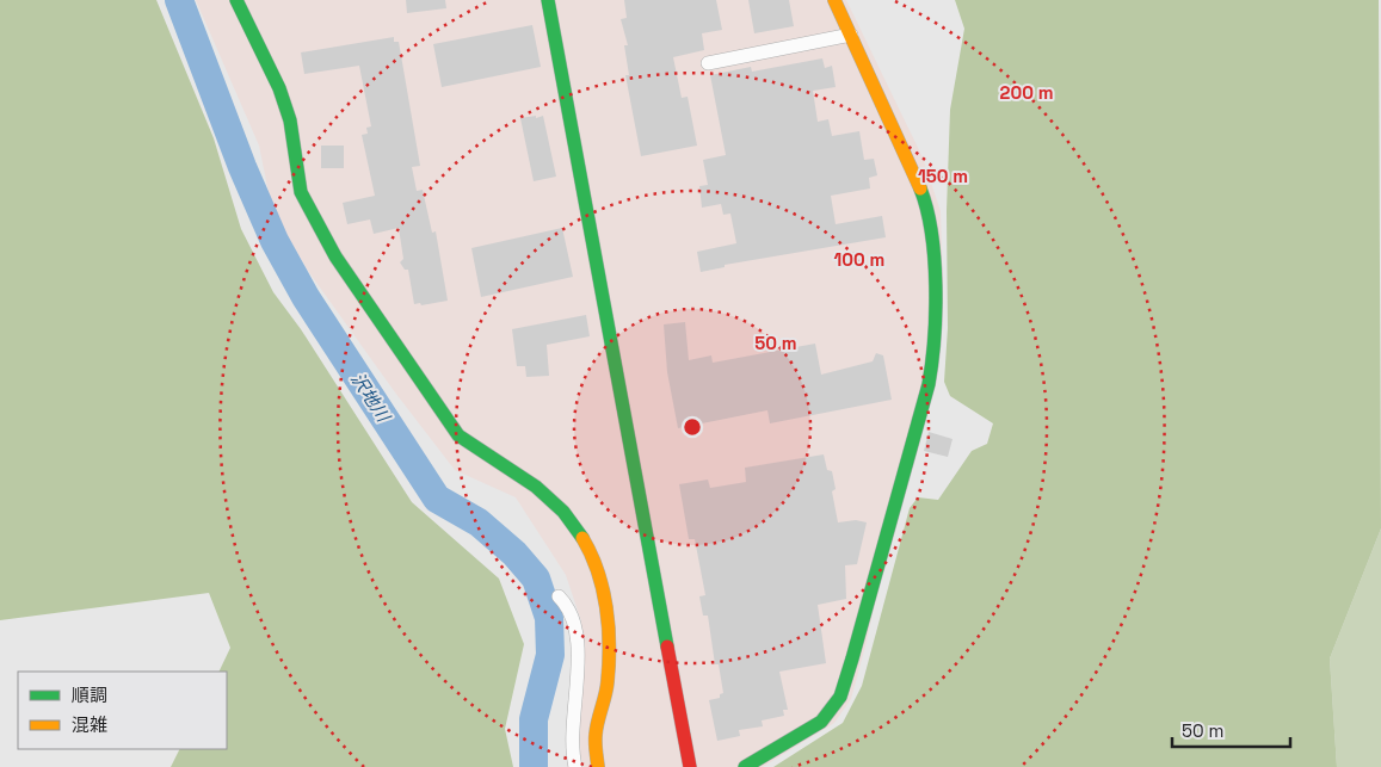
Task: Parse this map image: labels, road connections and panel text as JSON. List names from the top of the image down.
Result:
{
  "water": ["沢地川"],
  "legend": ["順調", "混雑"],
  "scale_bar": "50 m",
  "rings": [
    "200 m",
    "150 m",
    "100 m",
    "50 m"
  ]
}
